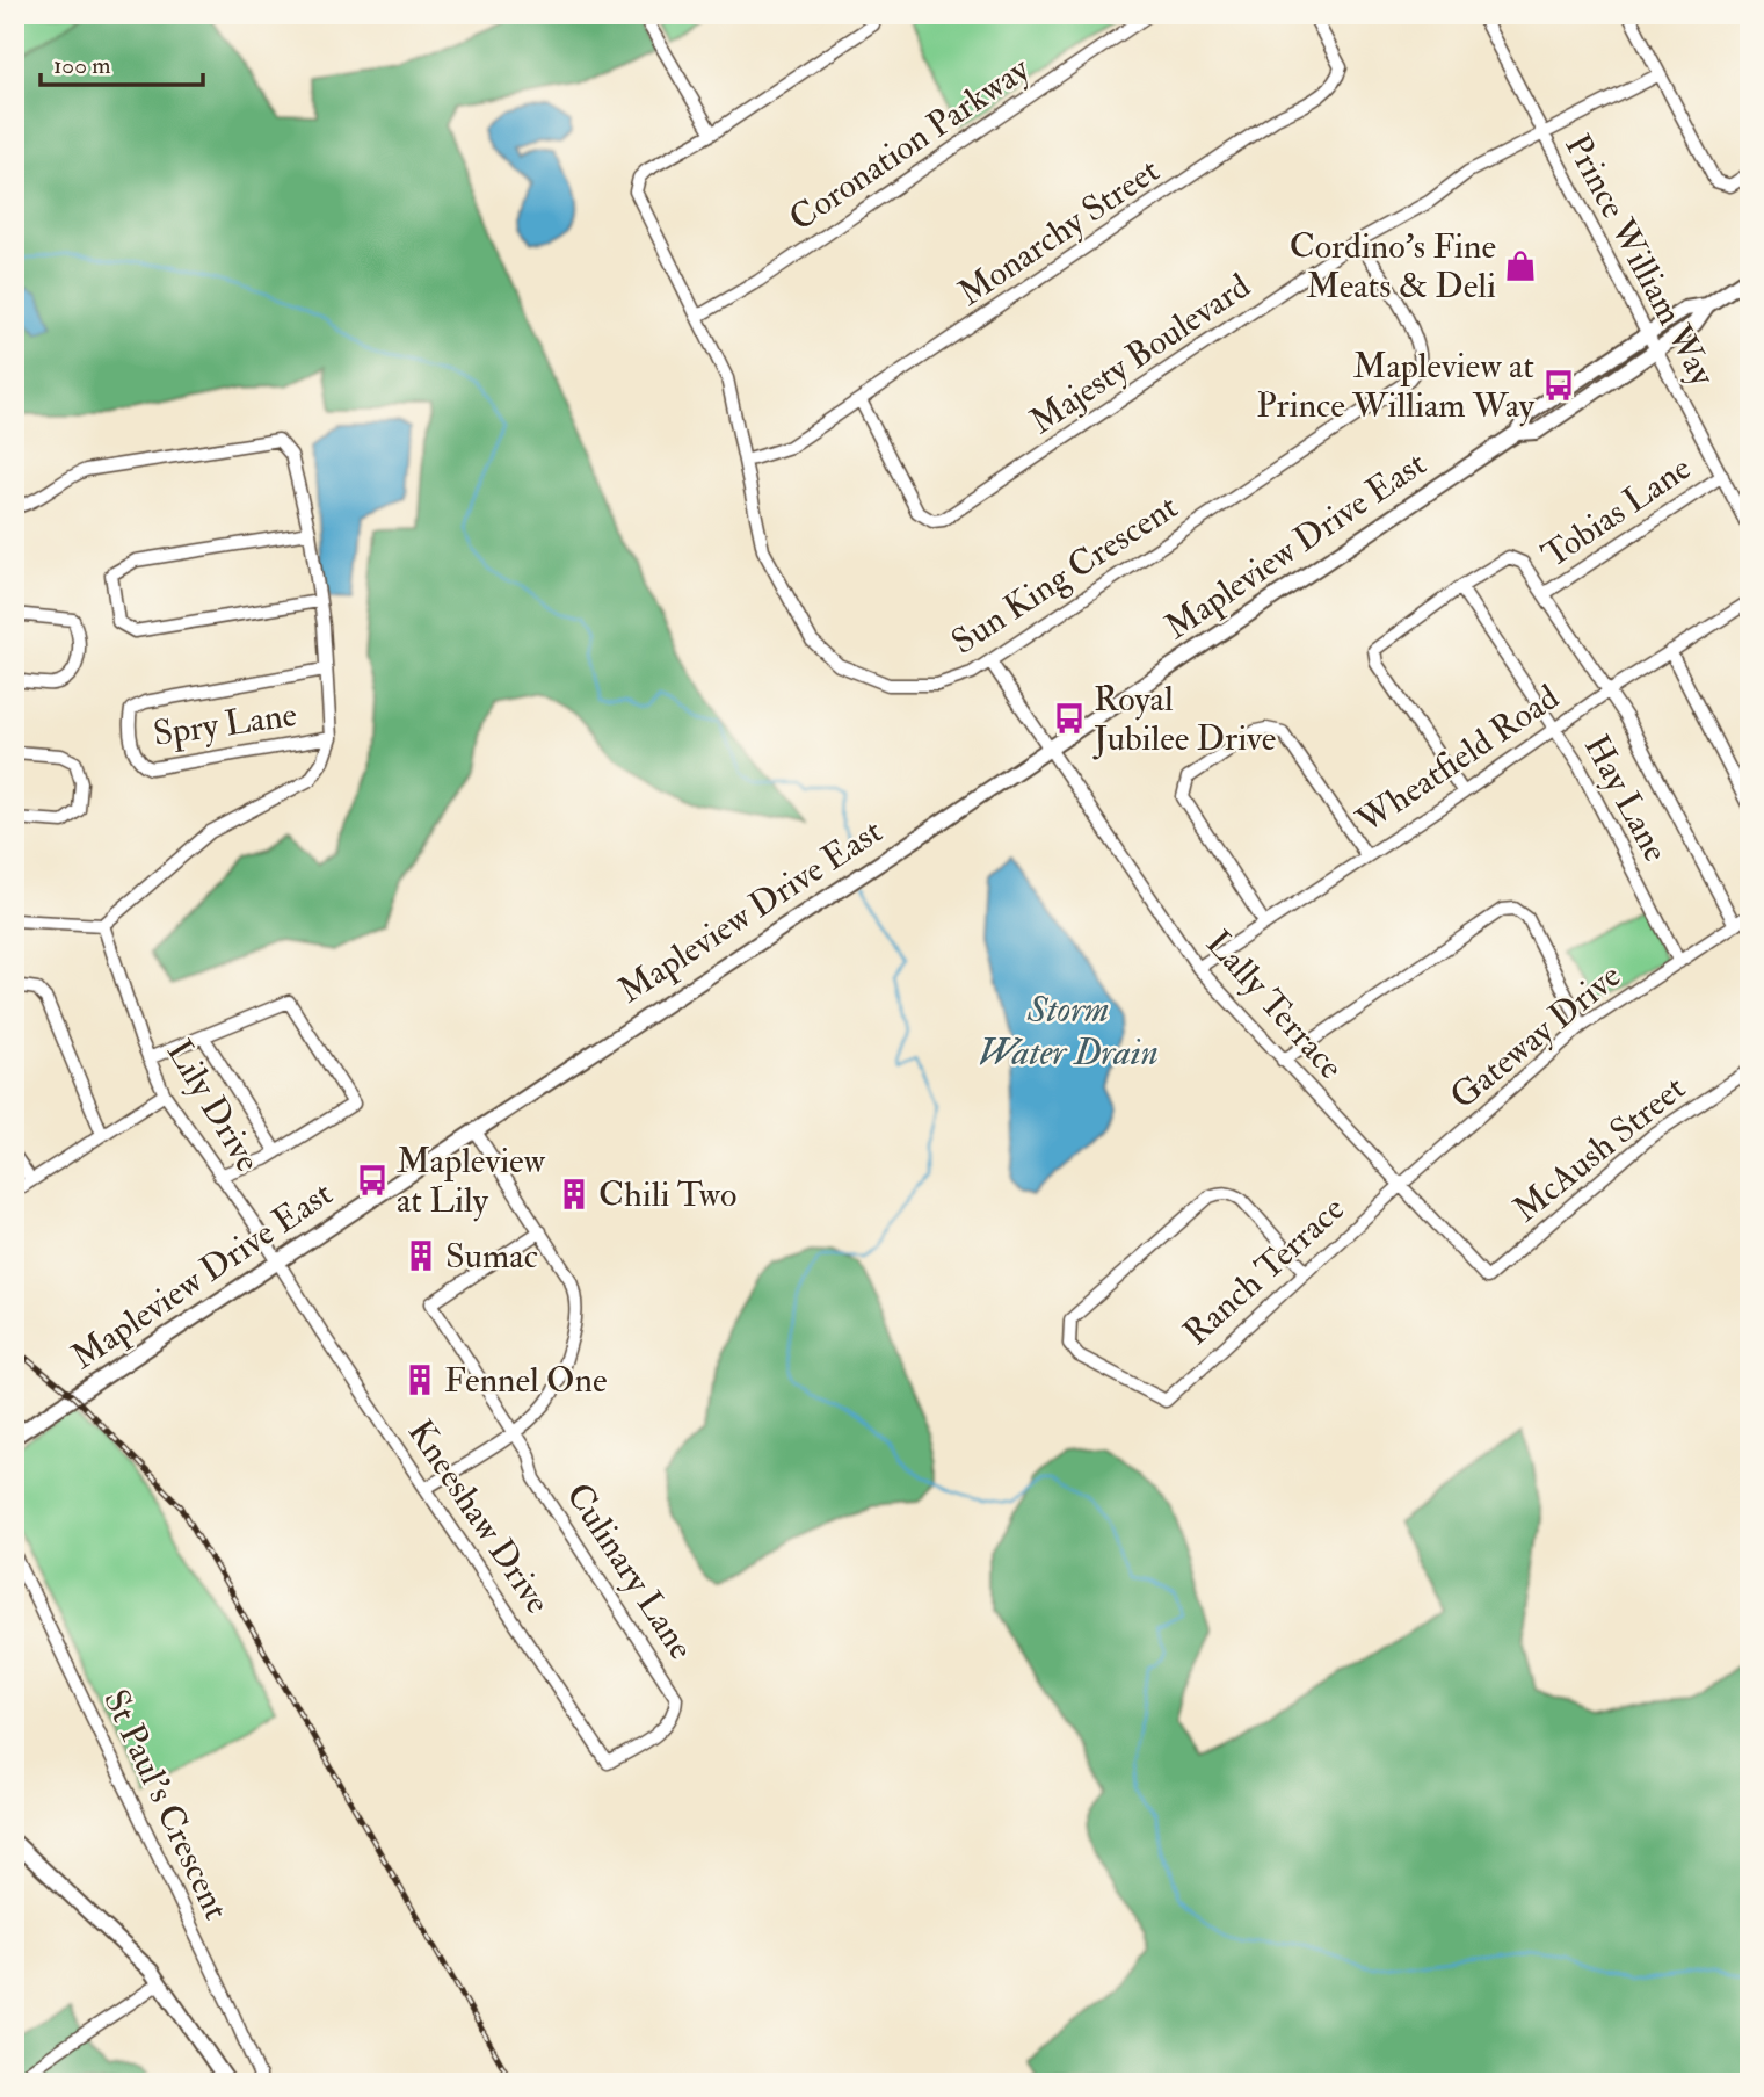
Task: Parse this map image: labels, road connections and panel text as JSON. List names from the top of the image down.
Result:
{
  "streets": {
    "main road": ["Mapleview Drive East"],
    "street": [
      "Coronation Parkway",
      "Monarchy Street",
      "Prince William Way",
      "Majesty Boulevard",
      "Tobias Lane",
      "Sun King Crescent",
      "Spry Lane",
      "Wheatfield Road",
      "Hay Lane",
      "Lally Terrace",
      "Gateway Drive",
      "Lily Drive",
      "McAush Street",
      "Ranch Terrace",
      "Kneeshaw Drive",
      "Culinary Lane",
      "St Paul's Crescent"
    ]
  },
  "crossings": [
    ["Coronation Parkway", "Sun King Crescent"],
    ["Monarchy Street", "Majesty Boulevard"],
    ["Monarchy Street", "Sun King Crescent"],
    ["Prince William Way", "Majesty Boulevard"],
    ["Prince William Way", "Tobias Lane"],
    ["Prince William Way", "Mapleview Drive East"],
    ["Majesty Boulevard", "Sun King Crescent"],
    ["Mapleview Drive East", "Lally Terrace"],
    ["Mapleview Drive East", "Lily Drive"],
    ["Mapleview Drive East", "Kneeshaw Drive"],
    ["Wheatfield Road", "Hay Lane"],
    ["Wheatfield Road", "Lally Terrace"],
    ["Hay Lane", "Gateway Drive"],
    ["Lally Terrace", "Gateway Drive"],
    ["Lally Terrace", "McAush Street"],
    ["Lally Terrace", "Ranch Terrace"],
    ["Gateway Drive", "Ranch Terrace"],
    ["Lily Drive", "Kneeshaw Drive"],
    ["Kneeshaw Drive", "Culinary Lane"]
  ],
  "water": ["Storm Water Drain"],
  "places": {
    "shop": ["Cordino's Fine Meats & Deli"],
    "bus stop": ["Mapleview at Prince William Way", "Royal Jubilee Drive", "Mapleview at Lily"],
    "building": ["Chili Two", "Sumac", "Fennel One"]
  },
  "scale_bar": "100 m"
}
